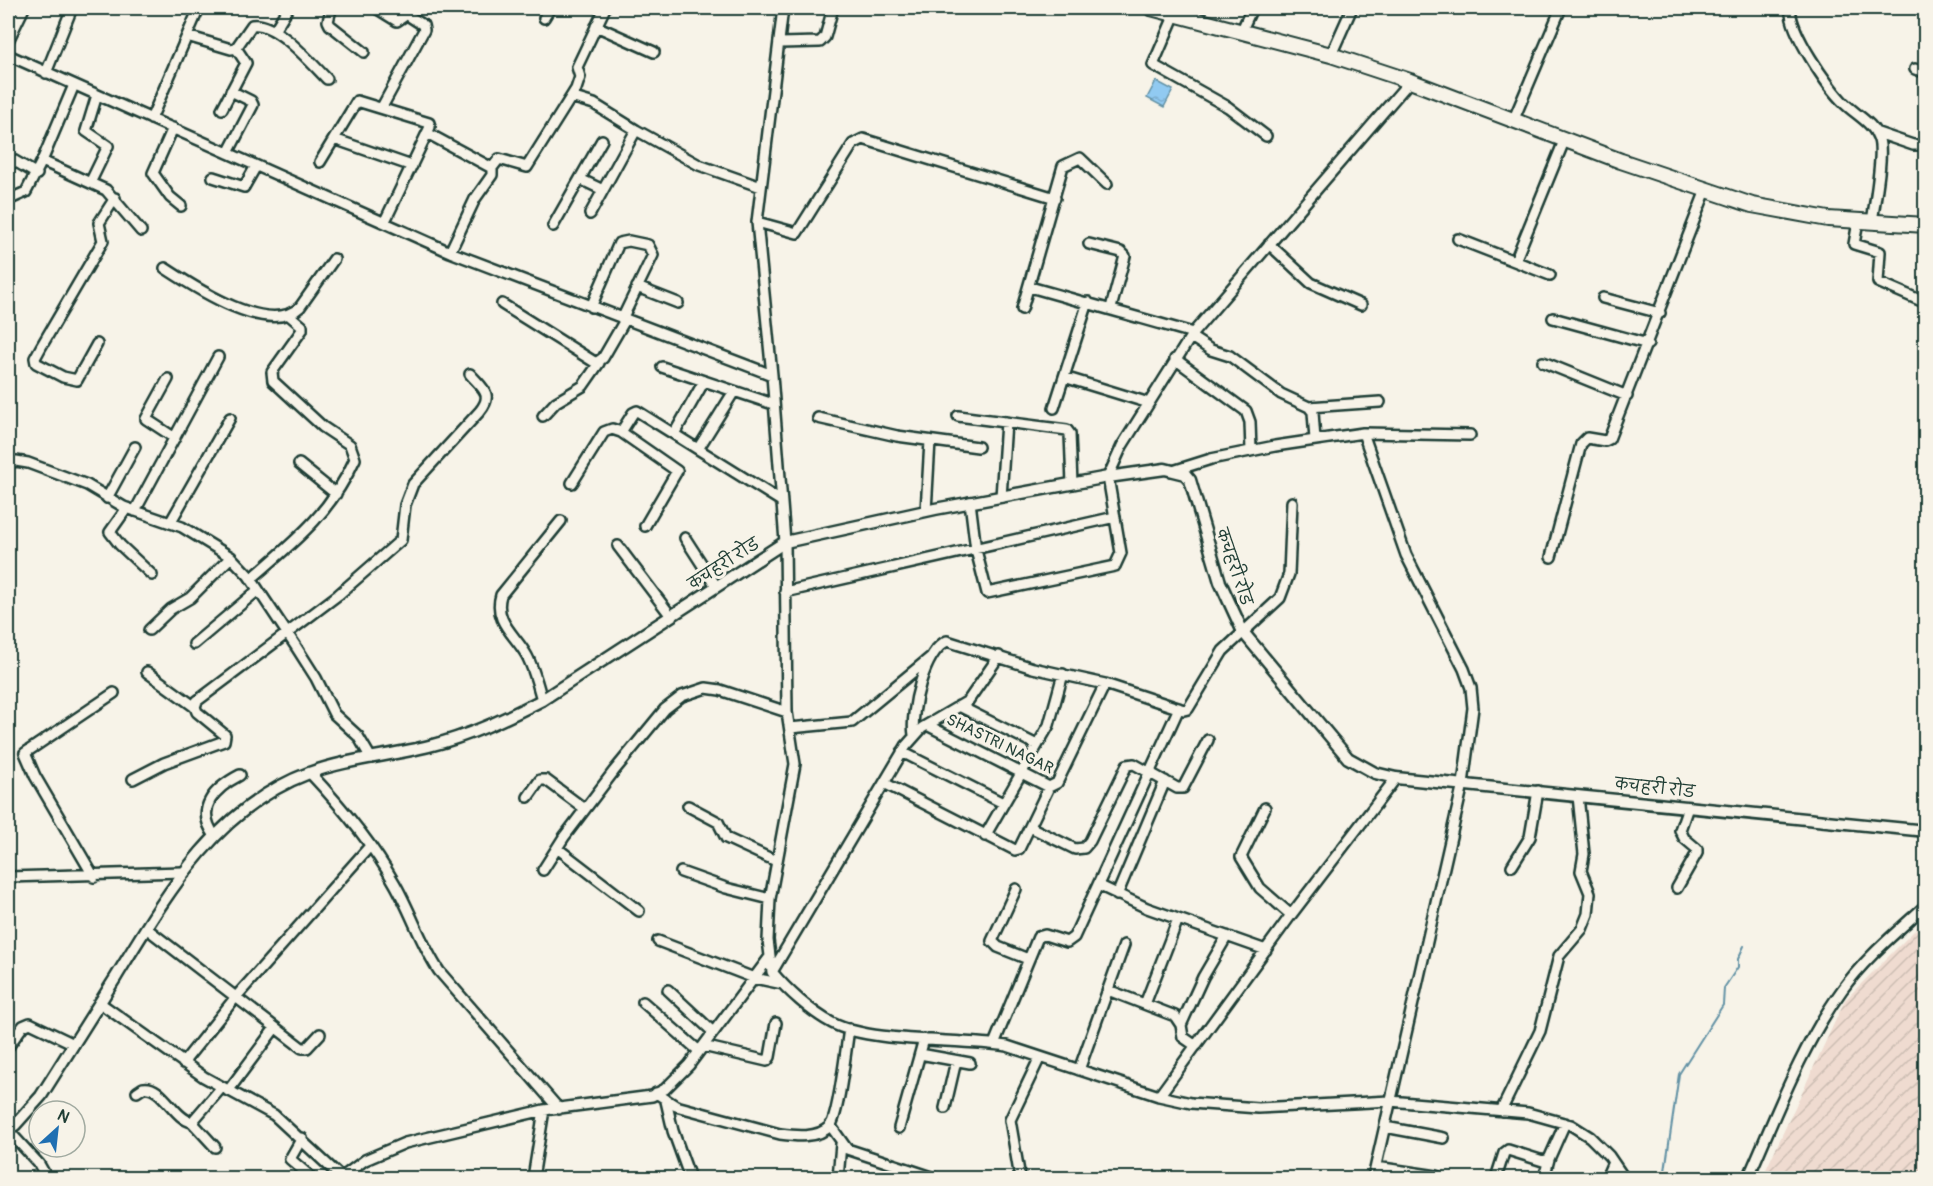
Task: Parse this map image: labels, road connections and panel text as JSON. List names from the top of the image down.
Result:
{
  "streets": {
    "main road": ["कचहरी रोड"],
    "street": ["SHASTRI NAGAR"]
  },
  "north": "top right"
}
